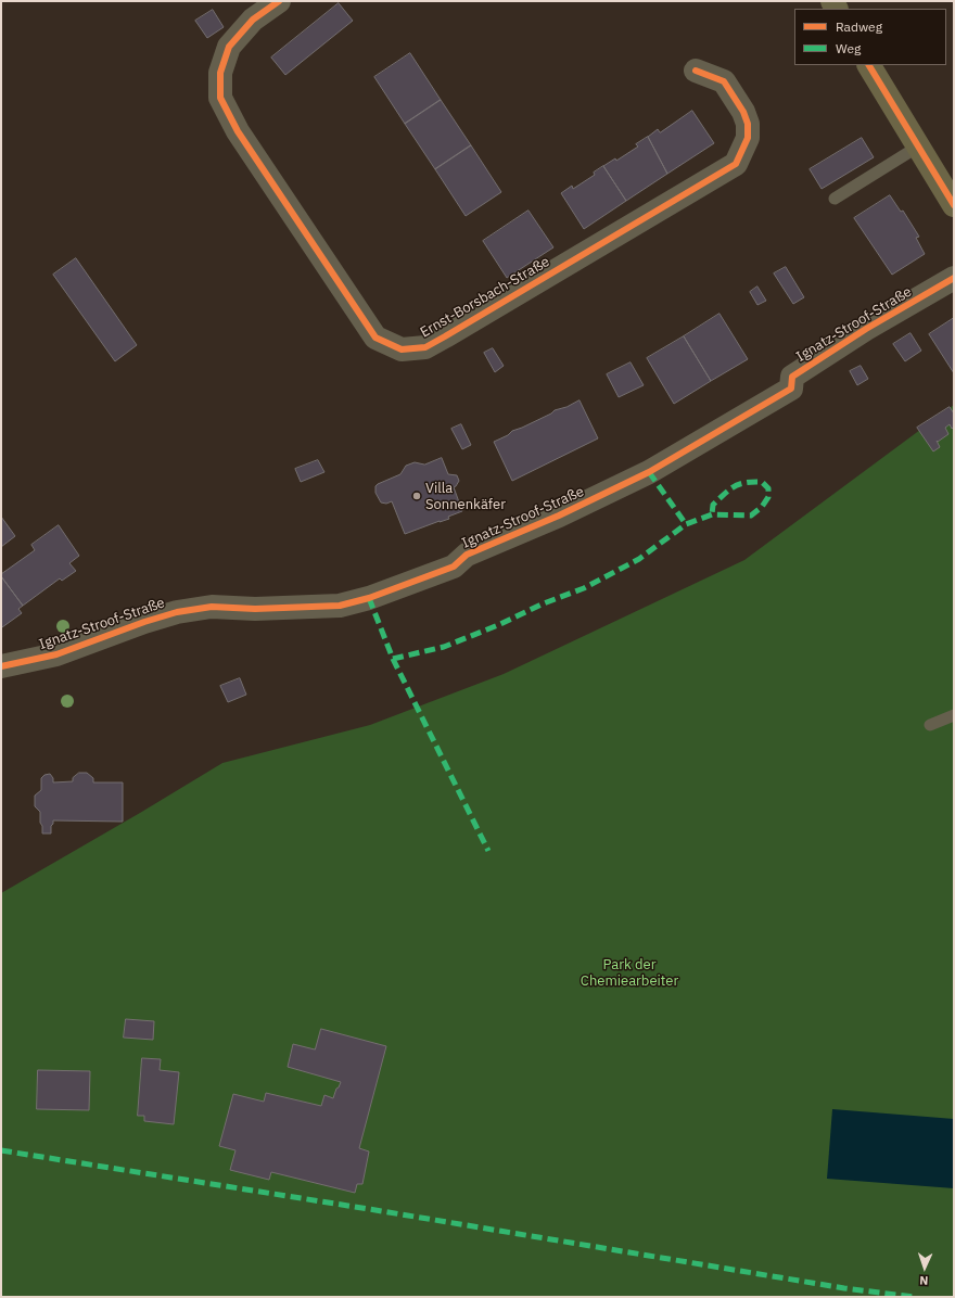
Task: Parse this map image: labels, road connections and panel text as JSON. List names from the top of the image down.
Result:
{
  "streets": {
    "street": ["Ernst-Borsbach-Straße", "Ignatz-Stroof-Straße"]
  },
  "parks": ["Park der Chemiearbeiter"],
  "places": ["Villa Sonnenkäfer"],
  "legend": ["Radweg", "Weg"],
  "north": "bottom"
}
